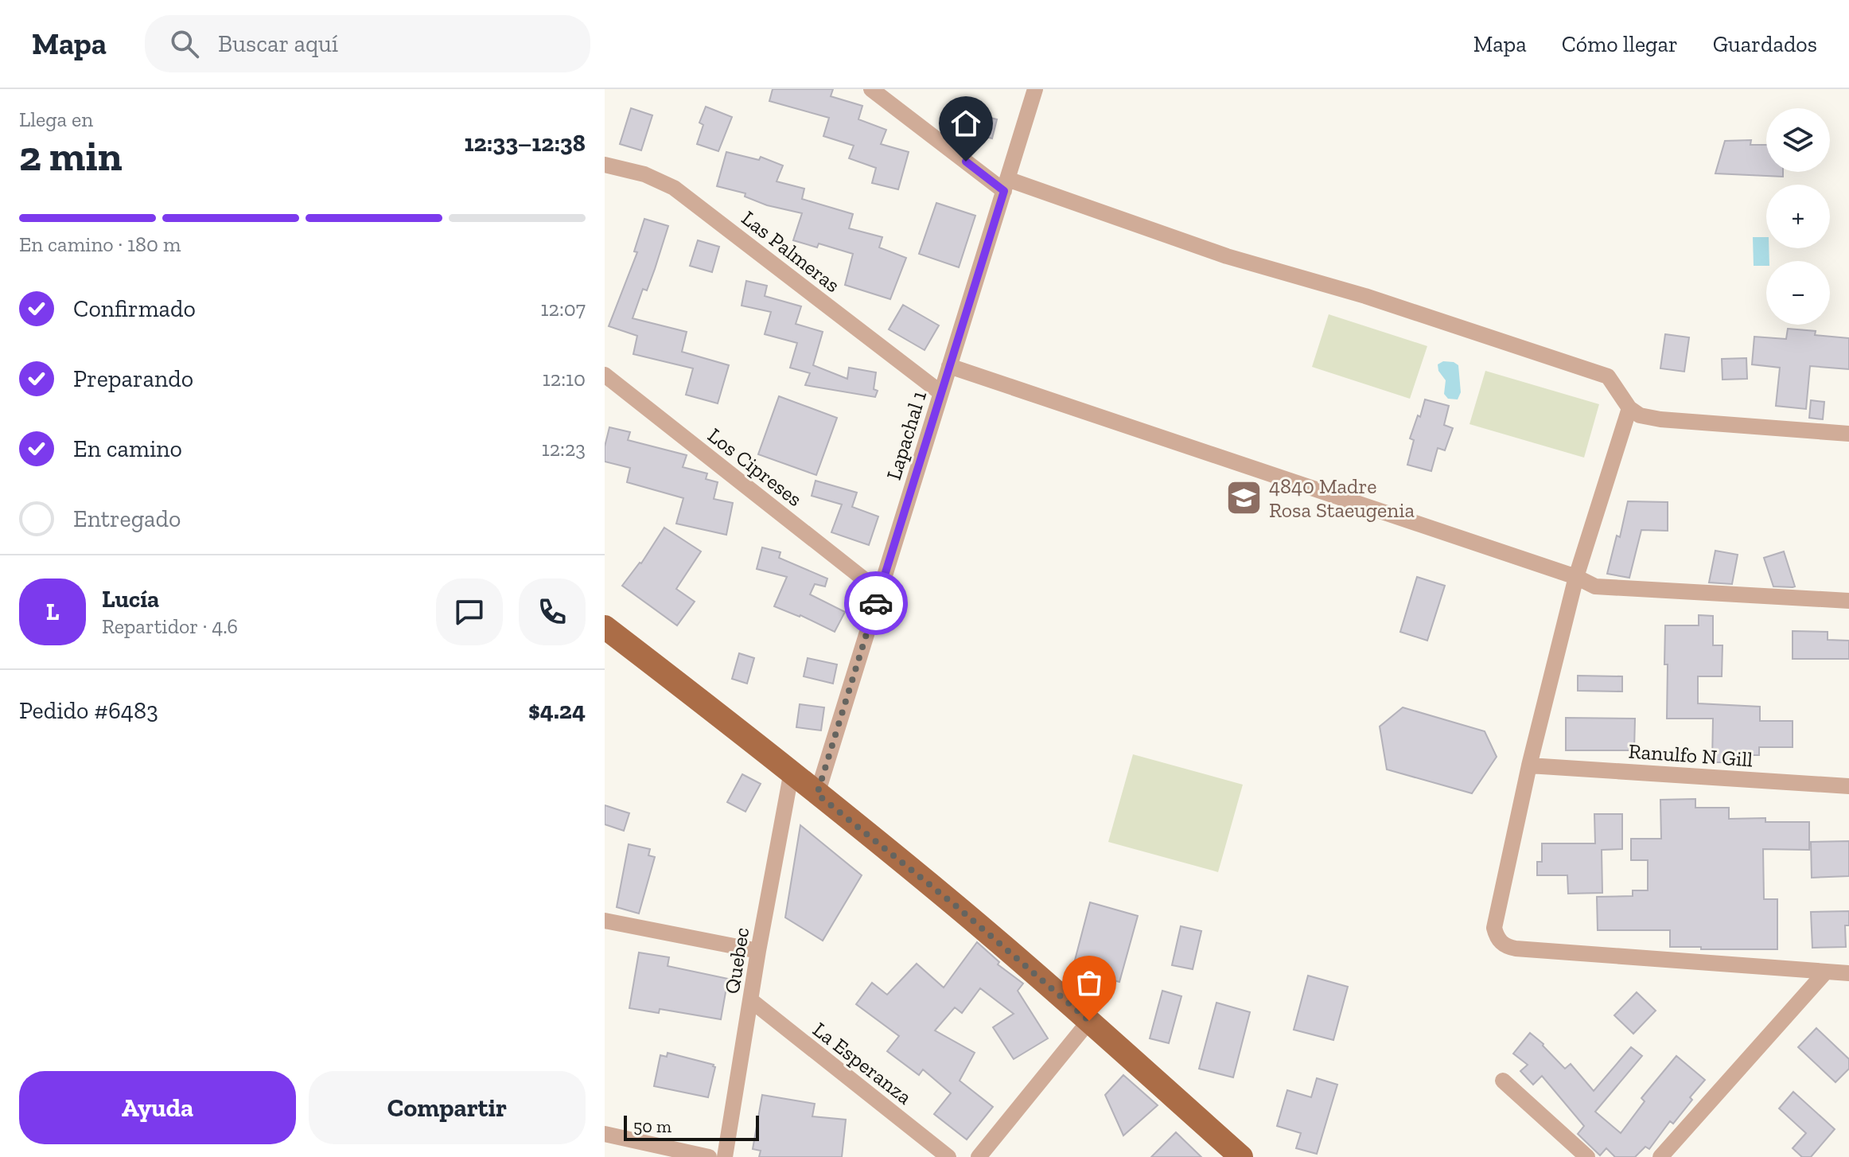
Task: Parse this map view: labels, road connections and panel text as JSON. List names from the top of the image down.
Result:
{
  "streets": {
    "street": [
      "Las Palmeras",
      "Lapachal 1",
      "Los Cipreses",
      "Ranulfo N Gill",
      "Quebec",
      "La Esperanza"
    ]
  },
  "crossings": [
    ["Las Palmeras", "Lapachal 1"],
    ["Lapachal 1", "Los Cipreses"],
    ["Quebec", "La Esperanza"]
  ],
  "places": {
    "school or university": ["4840 Madre Rosa Staeugenia"]
  },
  "scale_bar": "50 m",
  "page": {
    "header": "Mapa",
    "search": "Buscar aquí",
    "nav": ["Mapa", "Cómo llegar", "Guardados"],
    "heading": ["2 min", "Llega en", "12:33–12:38"],
    "panel": [
      "Lucía",
      "Repartidor · 4.6",
      "Pedido #6483",
      "$4.24"
    ],
    "map_buttons": ["+", "−"],
    "bar": "En camino · 180 m",
    "list": [
      ["Confirmado", "12:07"],
      ["Preparando", "12:10"],
      ["En camino", "12:23"],
      "Entregado"
    ],
    "round": "L",
    "buttons": ["Ayuda", "Compartir"],
    "scale": "50 m"
  }
}
